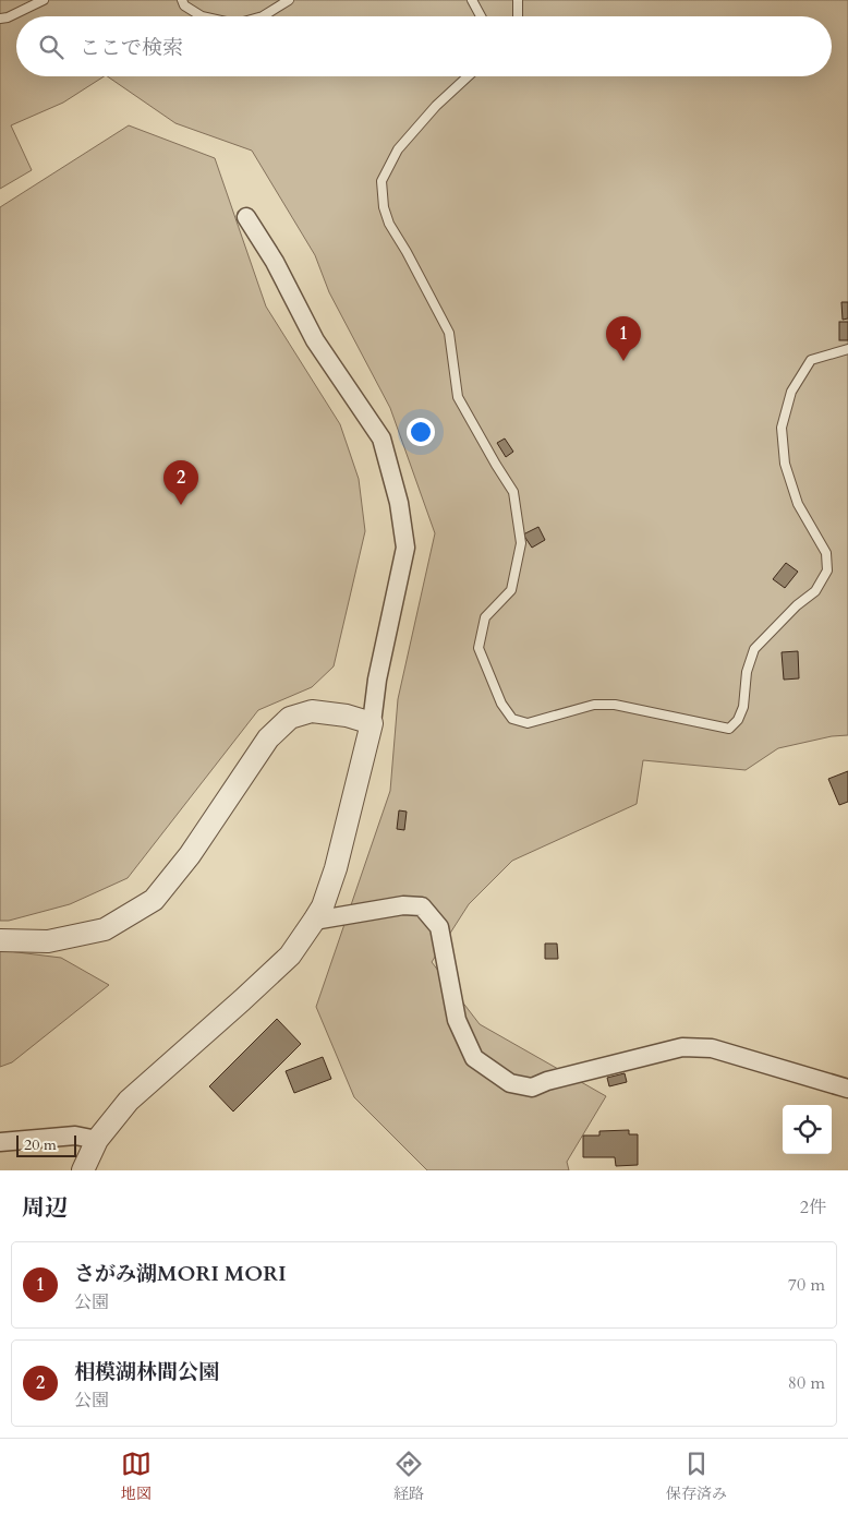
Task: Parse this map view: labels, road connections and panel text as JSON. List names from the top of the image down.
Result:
{
  "scale_bar": "20 m",
  "page": {
    "search": "ここで検索",
    "pins": ["1", "2"],
    "scale": "20 m",
    "heading": ["周辺", "2件"],
    "list": [
      {
        "mark": "1",
        "name": "さがみ湖MORI MORI",
        "note": "公園",
        "value": "70 m"
      },
      {
        "mark": "2",
        "name": "相模湖林間公園",
        "note": "公園",
        "value": "80 m"
      }
    ],
    "nav": ["地図", "経路", "保存済み"]
  }
}
